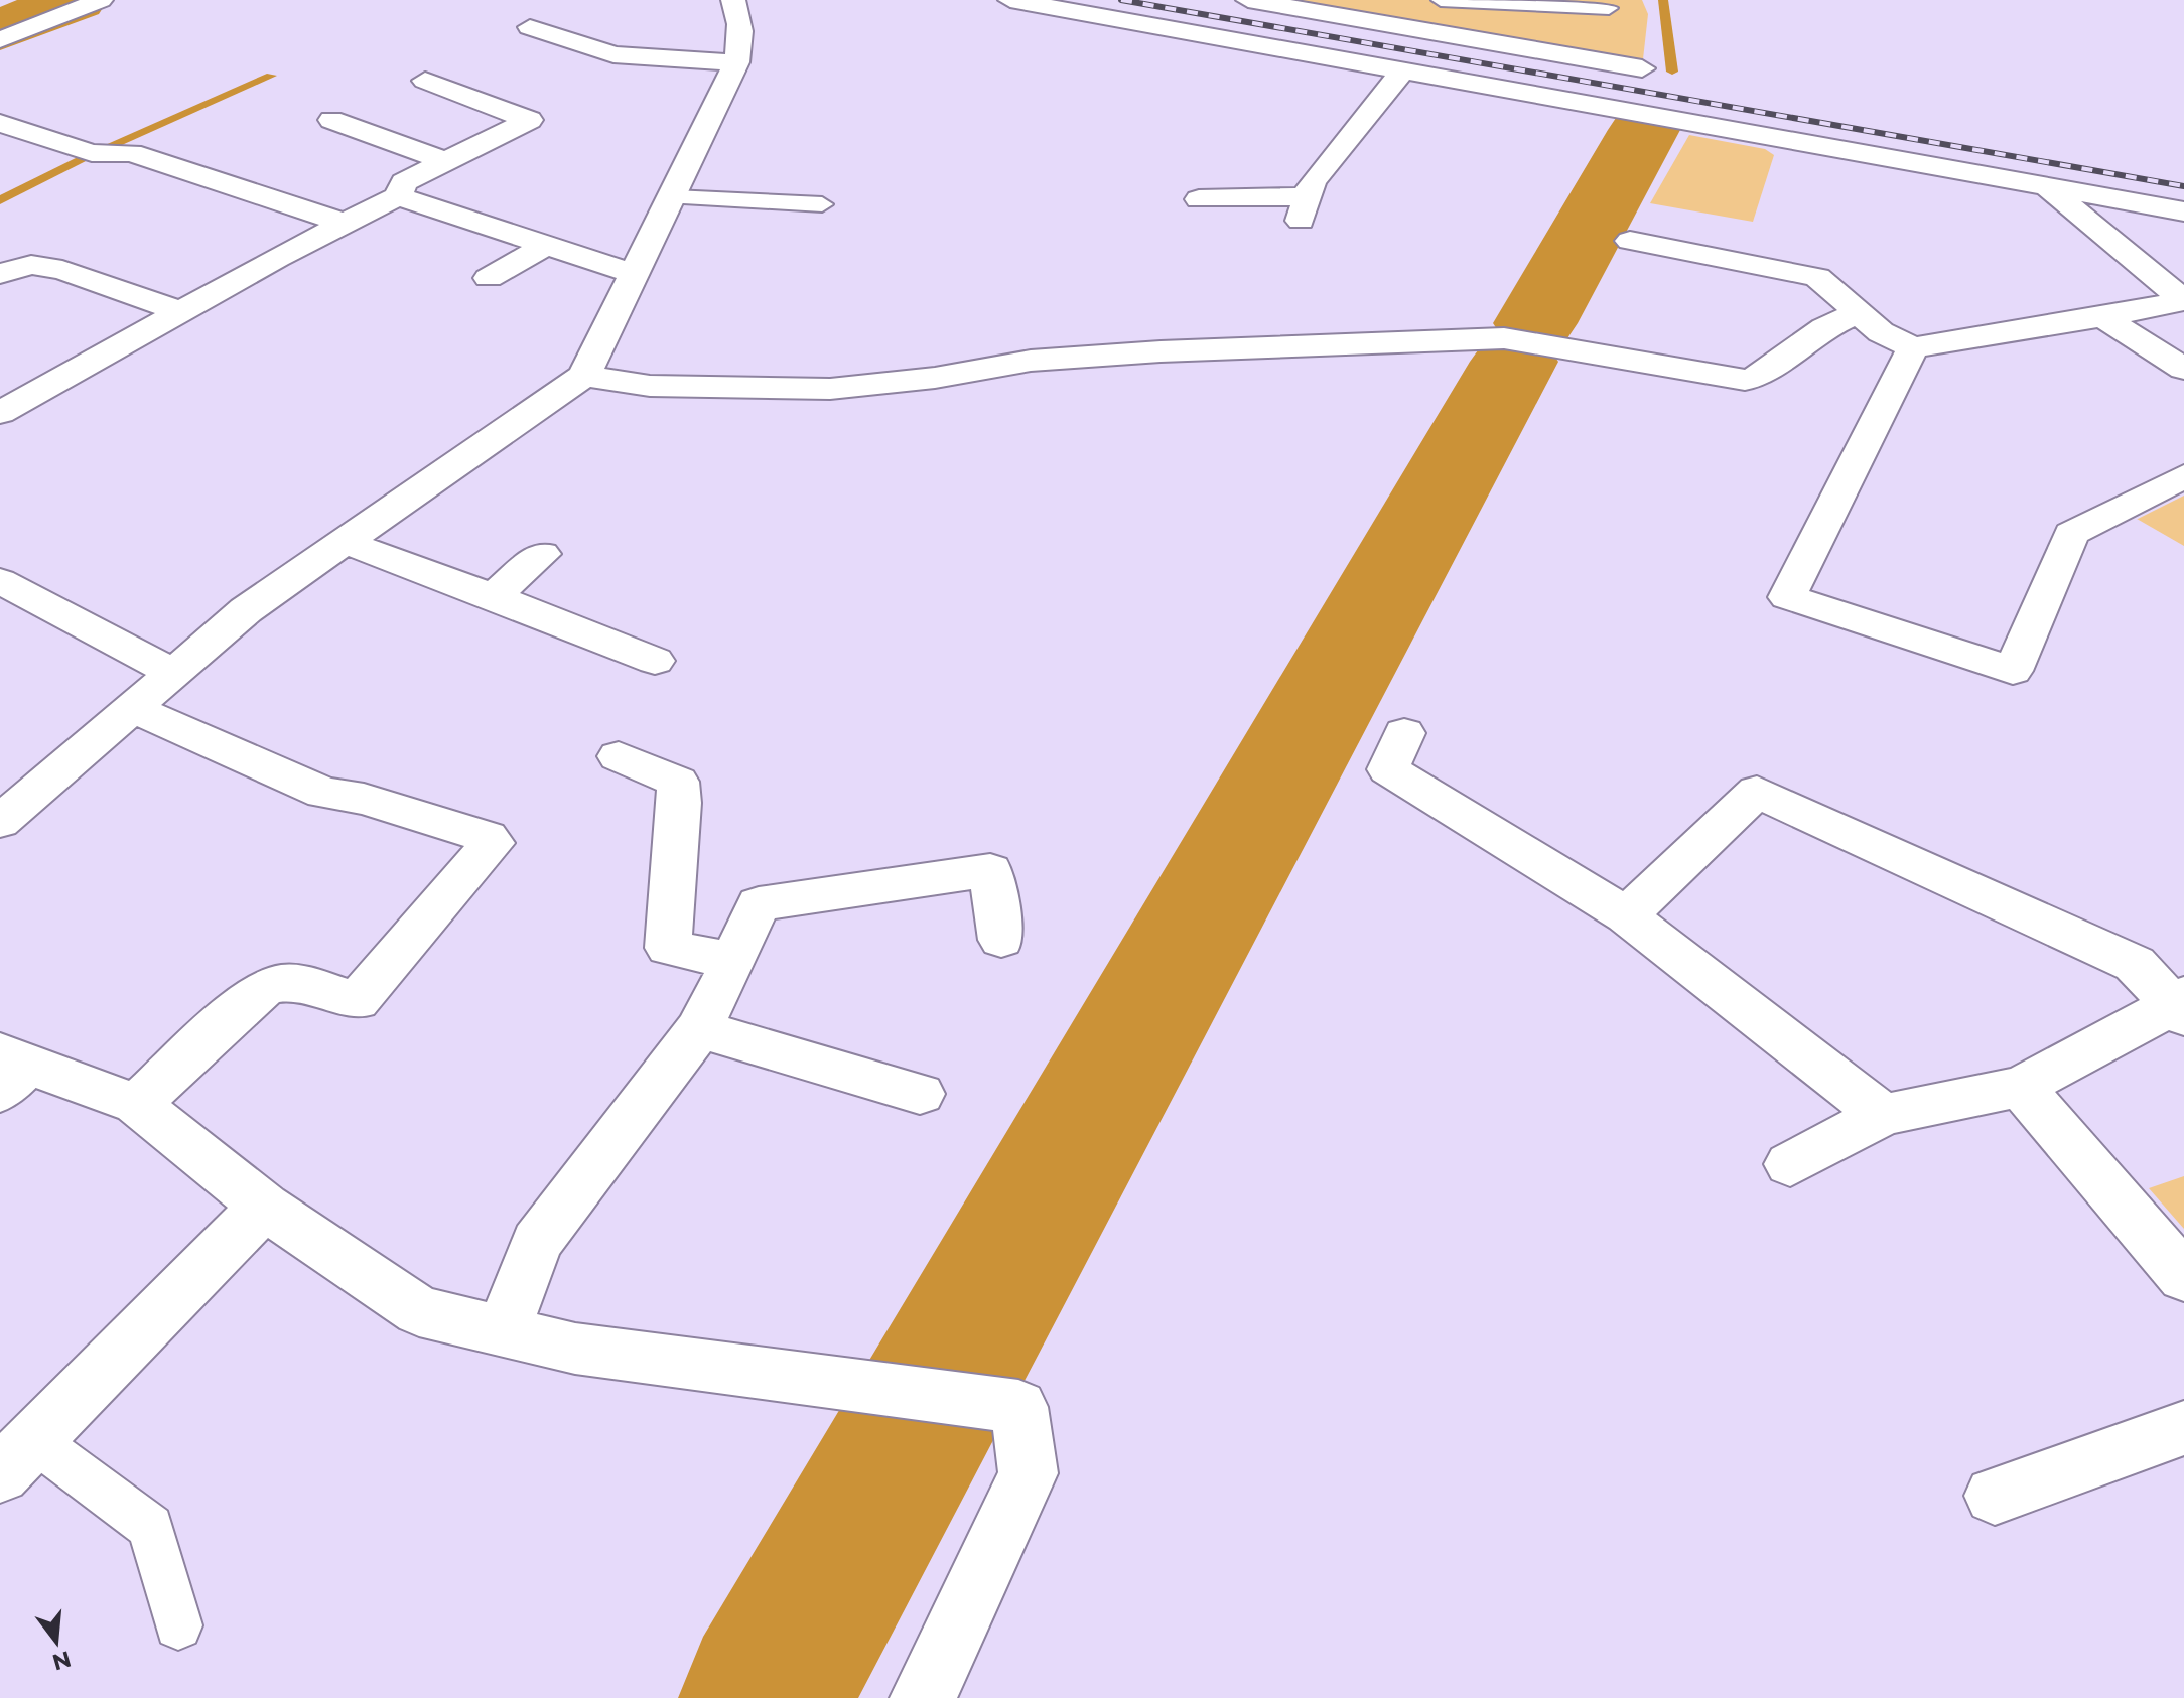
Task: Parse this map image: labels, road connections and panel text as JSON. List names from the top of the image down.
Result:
{
  "north": "bottom"
}
